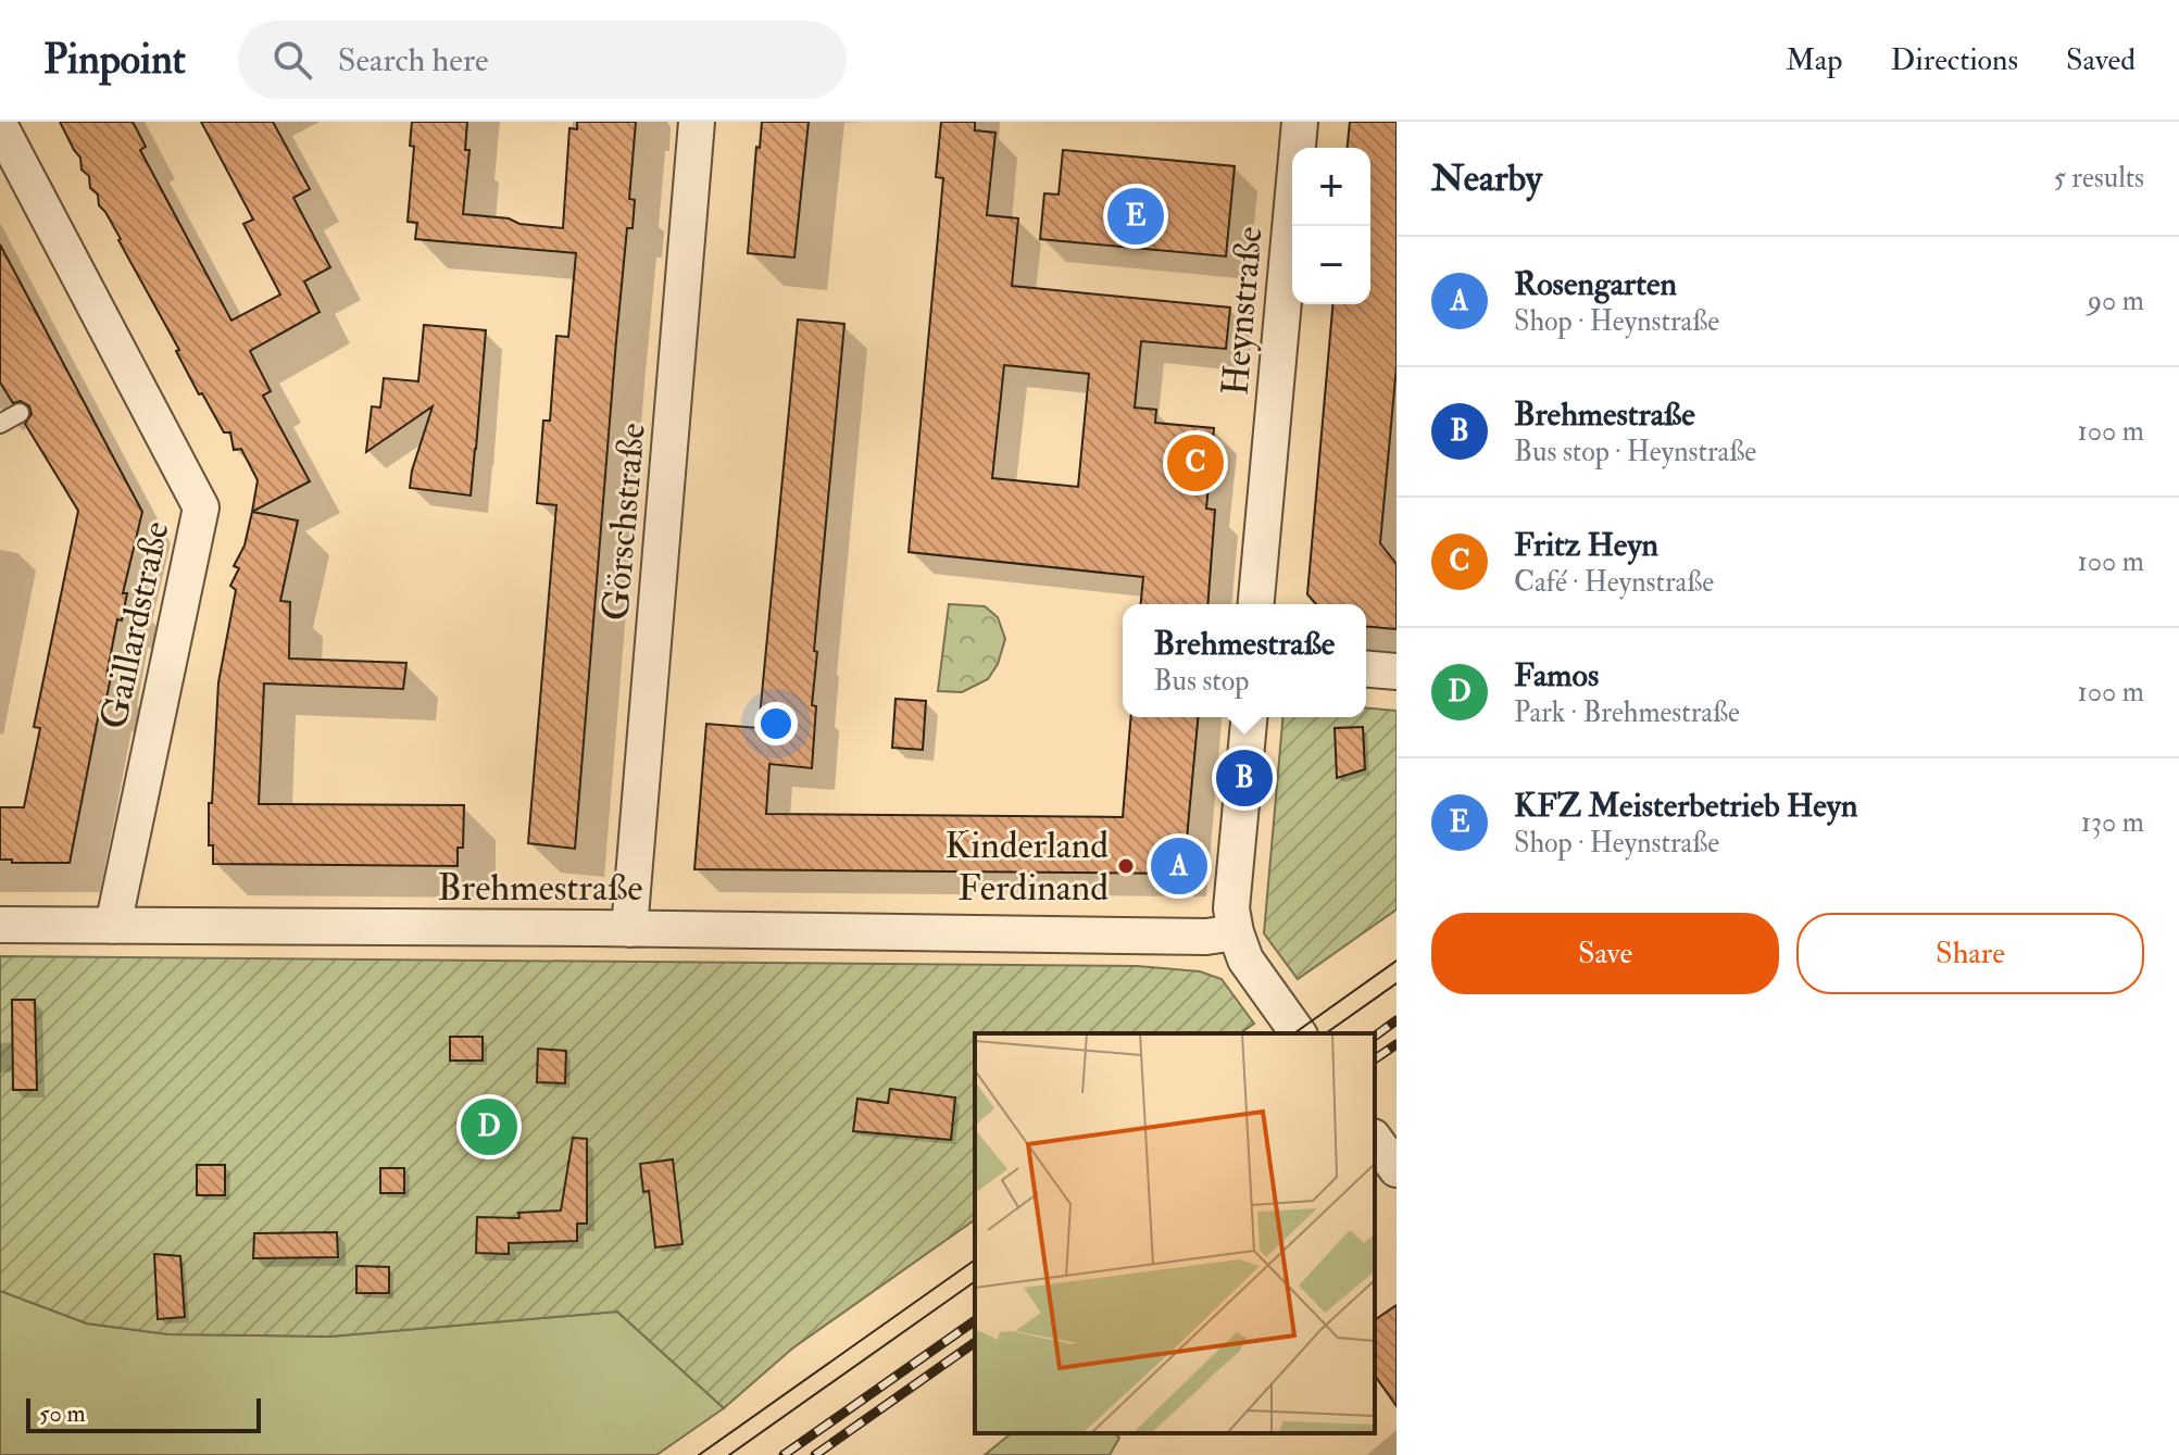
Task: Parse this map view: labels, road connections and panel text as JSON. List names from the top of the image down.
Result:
{
  "streets": {
    "street": [
      "Heynstraße",
      "Görschstraße",
      "Gaillardstraße",
      "Brehmestraße"
    ]
  },
  "crossings": [
    ["Görschstraße", "Brehmestraße"],
    ["Gaillardstraße", "Brehmestraße"]
  ],
  "places": ["Kinderland Ferdinand"],
  "scale_bar": "50 m",
  "page": {
    "header": "Pinpoint",
    "search": "Search here",
    "nav": ["Map", "Directions", "Saved"],
    "heading": ["Nearby", "5 results"],
    "map_buttons": ["+", "−"],
    "pins": [
      "E",
      "C",
      "B",
      "A",
      "D"
    ],
    "list": [
      {
        "mark": "A",
        "name": "Rosengarten",
        "note": "Shop · Heynstraße",
        "value": "90 m"
      },
      {
        "mark": "B",
        "name": "Brehmestraße",
        "note": "Bus stop · Heynstraße",
        "value": "100 m"
      },
      {
        "mark": "C",
        "name": "Fritz Heyn",
        "note": "Café · Heynstraße",
        "value": "100 m"
      },
      {
        "mark": "D",
        "name": "Famos",
        "note": "Park · Brehmestraße",
        "value": "100 m"
      },
      {
        "mark": "E",
        "name": "KFZ Meisterbetrieb Heyn",
        "note": "Shop · Heynstraße",
        "value": "130 m"
      }
    ],
    "popup": ["Brehmestraße", "Bus stop"],
    "buttons": ["Save", "Share"],
    "scale": "50 m"
  }
}
